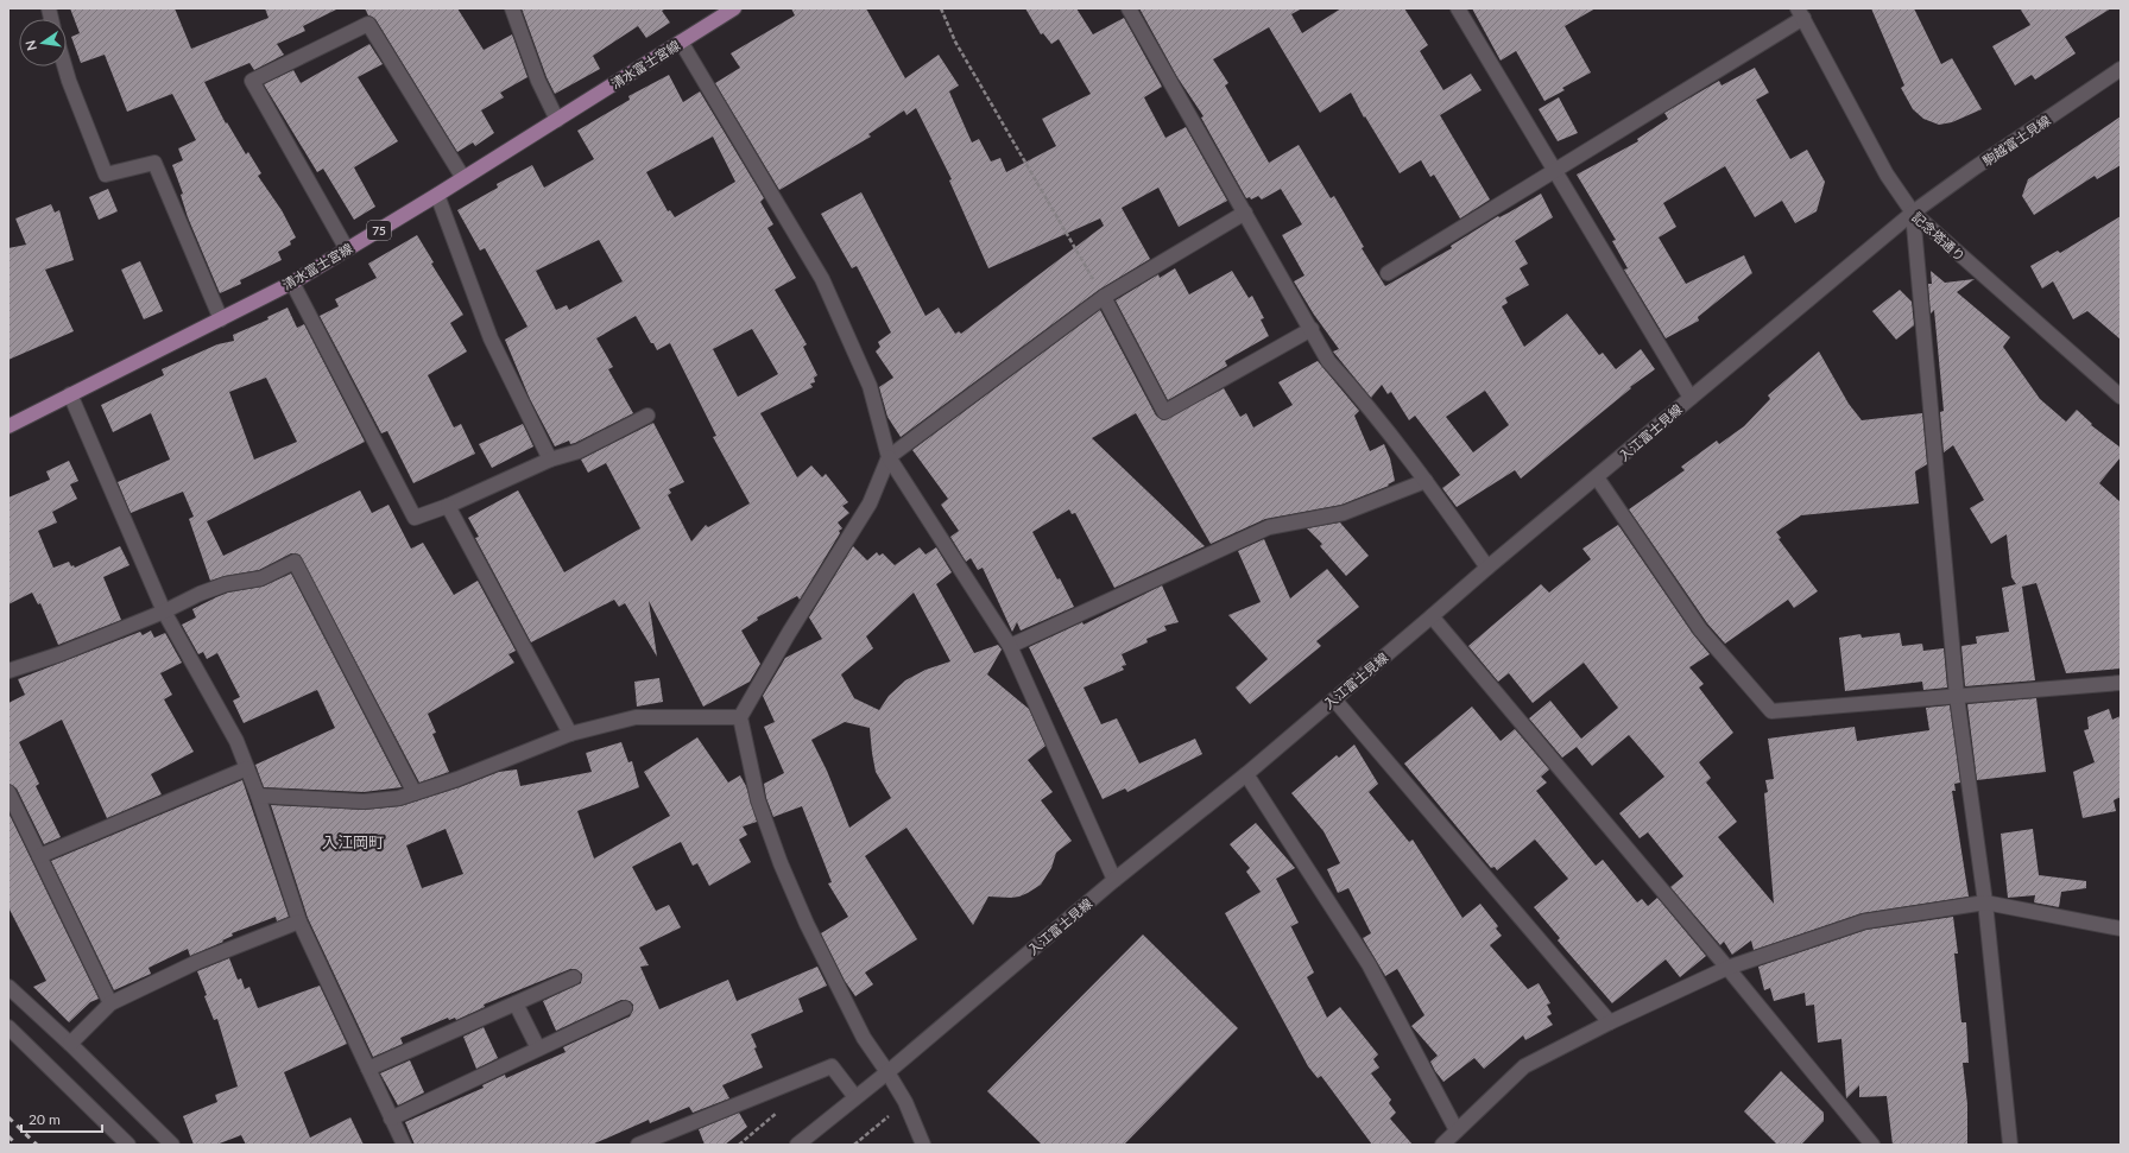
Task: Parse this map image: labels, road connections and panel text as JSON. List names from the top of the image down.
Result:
{
  "streets": {
    "main road": ["清水富士宮線", "75"],
    "street": ["駒越富士見線", "記念塔通り", "入江富士見線"]
  },
  "crossings": [
    ["駒越富士見線", "記念塔通り"],
    ["駒越富士見線", "入江富士見線"],
    ["記念塔通り", "入江富士見線"]
  ],
  "districts": ["入江岡町"],
  "scale_bar": "20 m",
  "north": "left"
}
